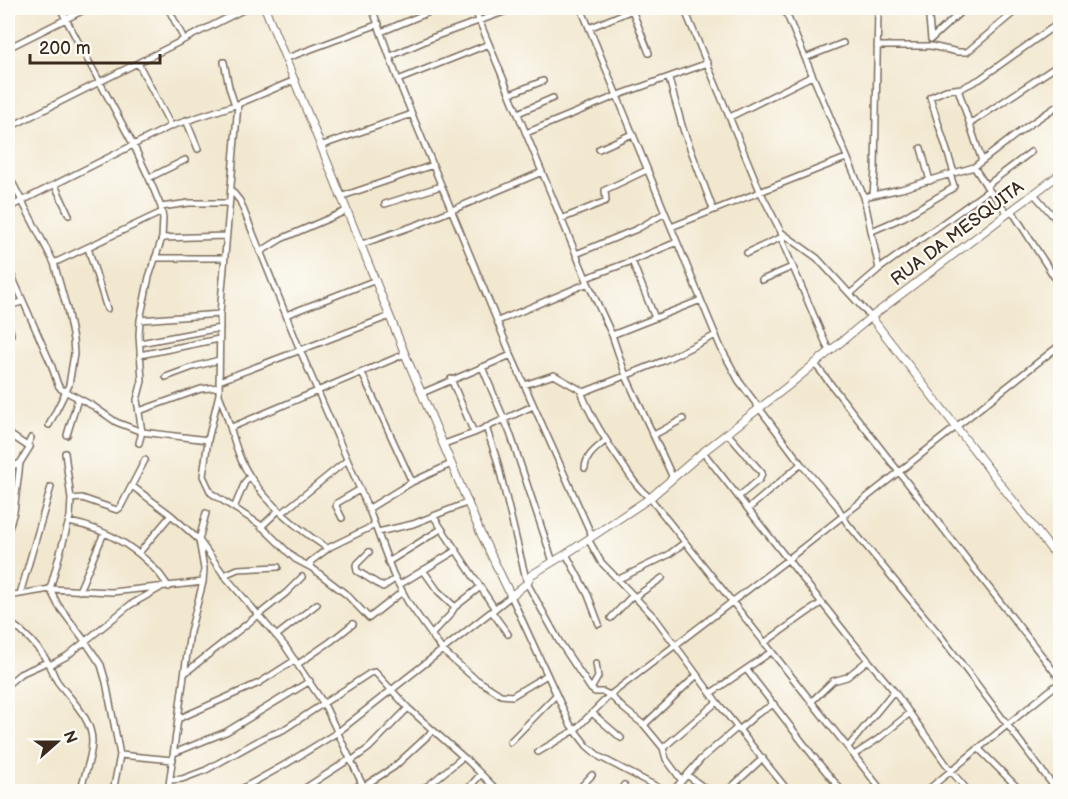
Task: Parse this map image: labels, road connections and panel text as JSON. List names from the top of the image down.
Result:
{
  "streets": {
    "street": ["RUA DA MESQUITA"]
  },
  "scale_bar": "200 m",
  "north": "right"
}
